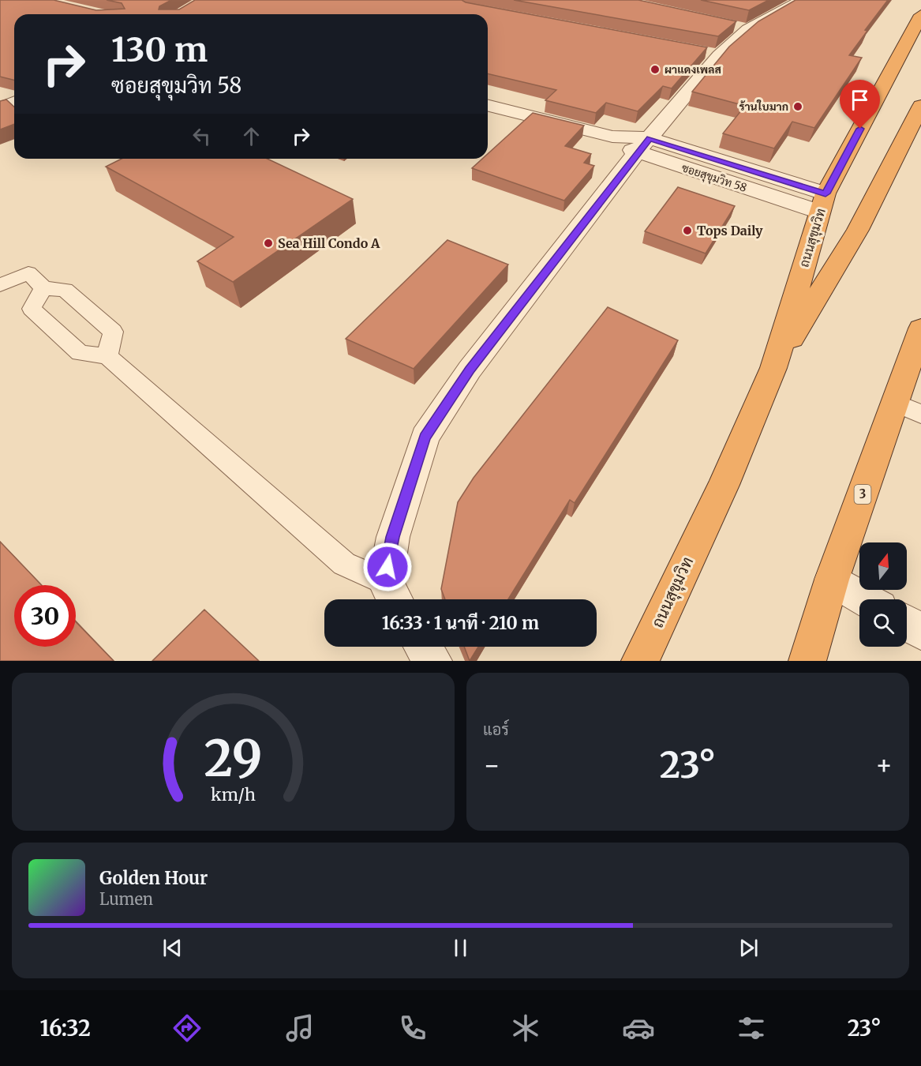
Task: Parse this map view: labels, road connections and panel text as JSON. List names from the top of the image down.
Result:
{
  "streets": {
    "highway": ["ถนนสุขุมวิท", "3"],
    "street": ["ซอยสุขุมวิท 58"]
  },
  "crossings": [
    ["ซอยสุขุมวิท 58", "ถนนสุขุมวิท"]
  ],
  "places": [
    "ผาแดงเพลส",
    "ร้านใบมาก",
    "Tops Daily",
    "Sea Hill Condo A"
  ],
  "north": "top",
  "page": {
    "turn": ["130 m", "ซอยสุขุมวิท 58"],
    "limit": "30",
    "trip": "16:33 · 1 นาที · 210 m",
    "tile": "แอร์",
    "heat": ["−", "23°", "+"],
    "song": ["Golden Hour", "Lumen"],
    "tabs": ["16:32", "23°"],
    "gauge": ["29", "km/h"]
  }
}
